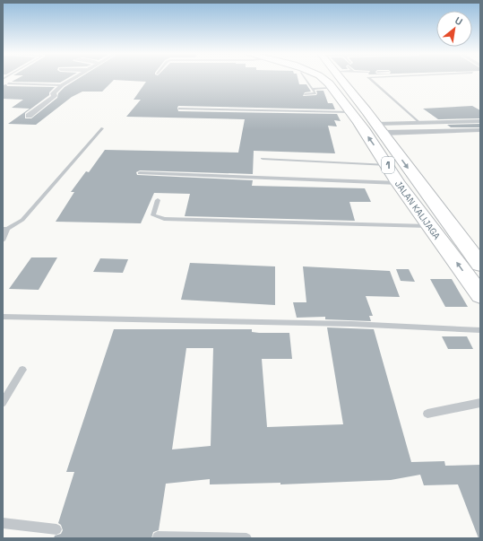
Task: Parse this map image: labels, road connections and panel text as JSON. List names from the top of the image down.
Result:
{
  "streets": {
    "highway": ["1", "JALAN KALIJAGA"]
  },
  "north": "top right"
}
